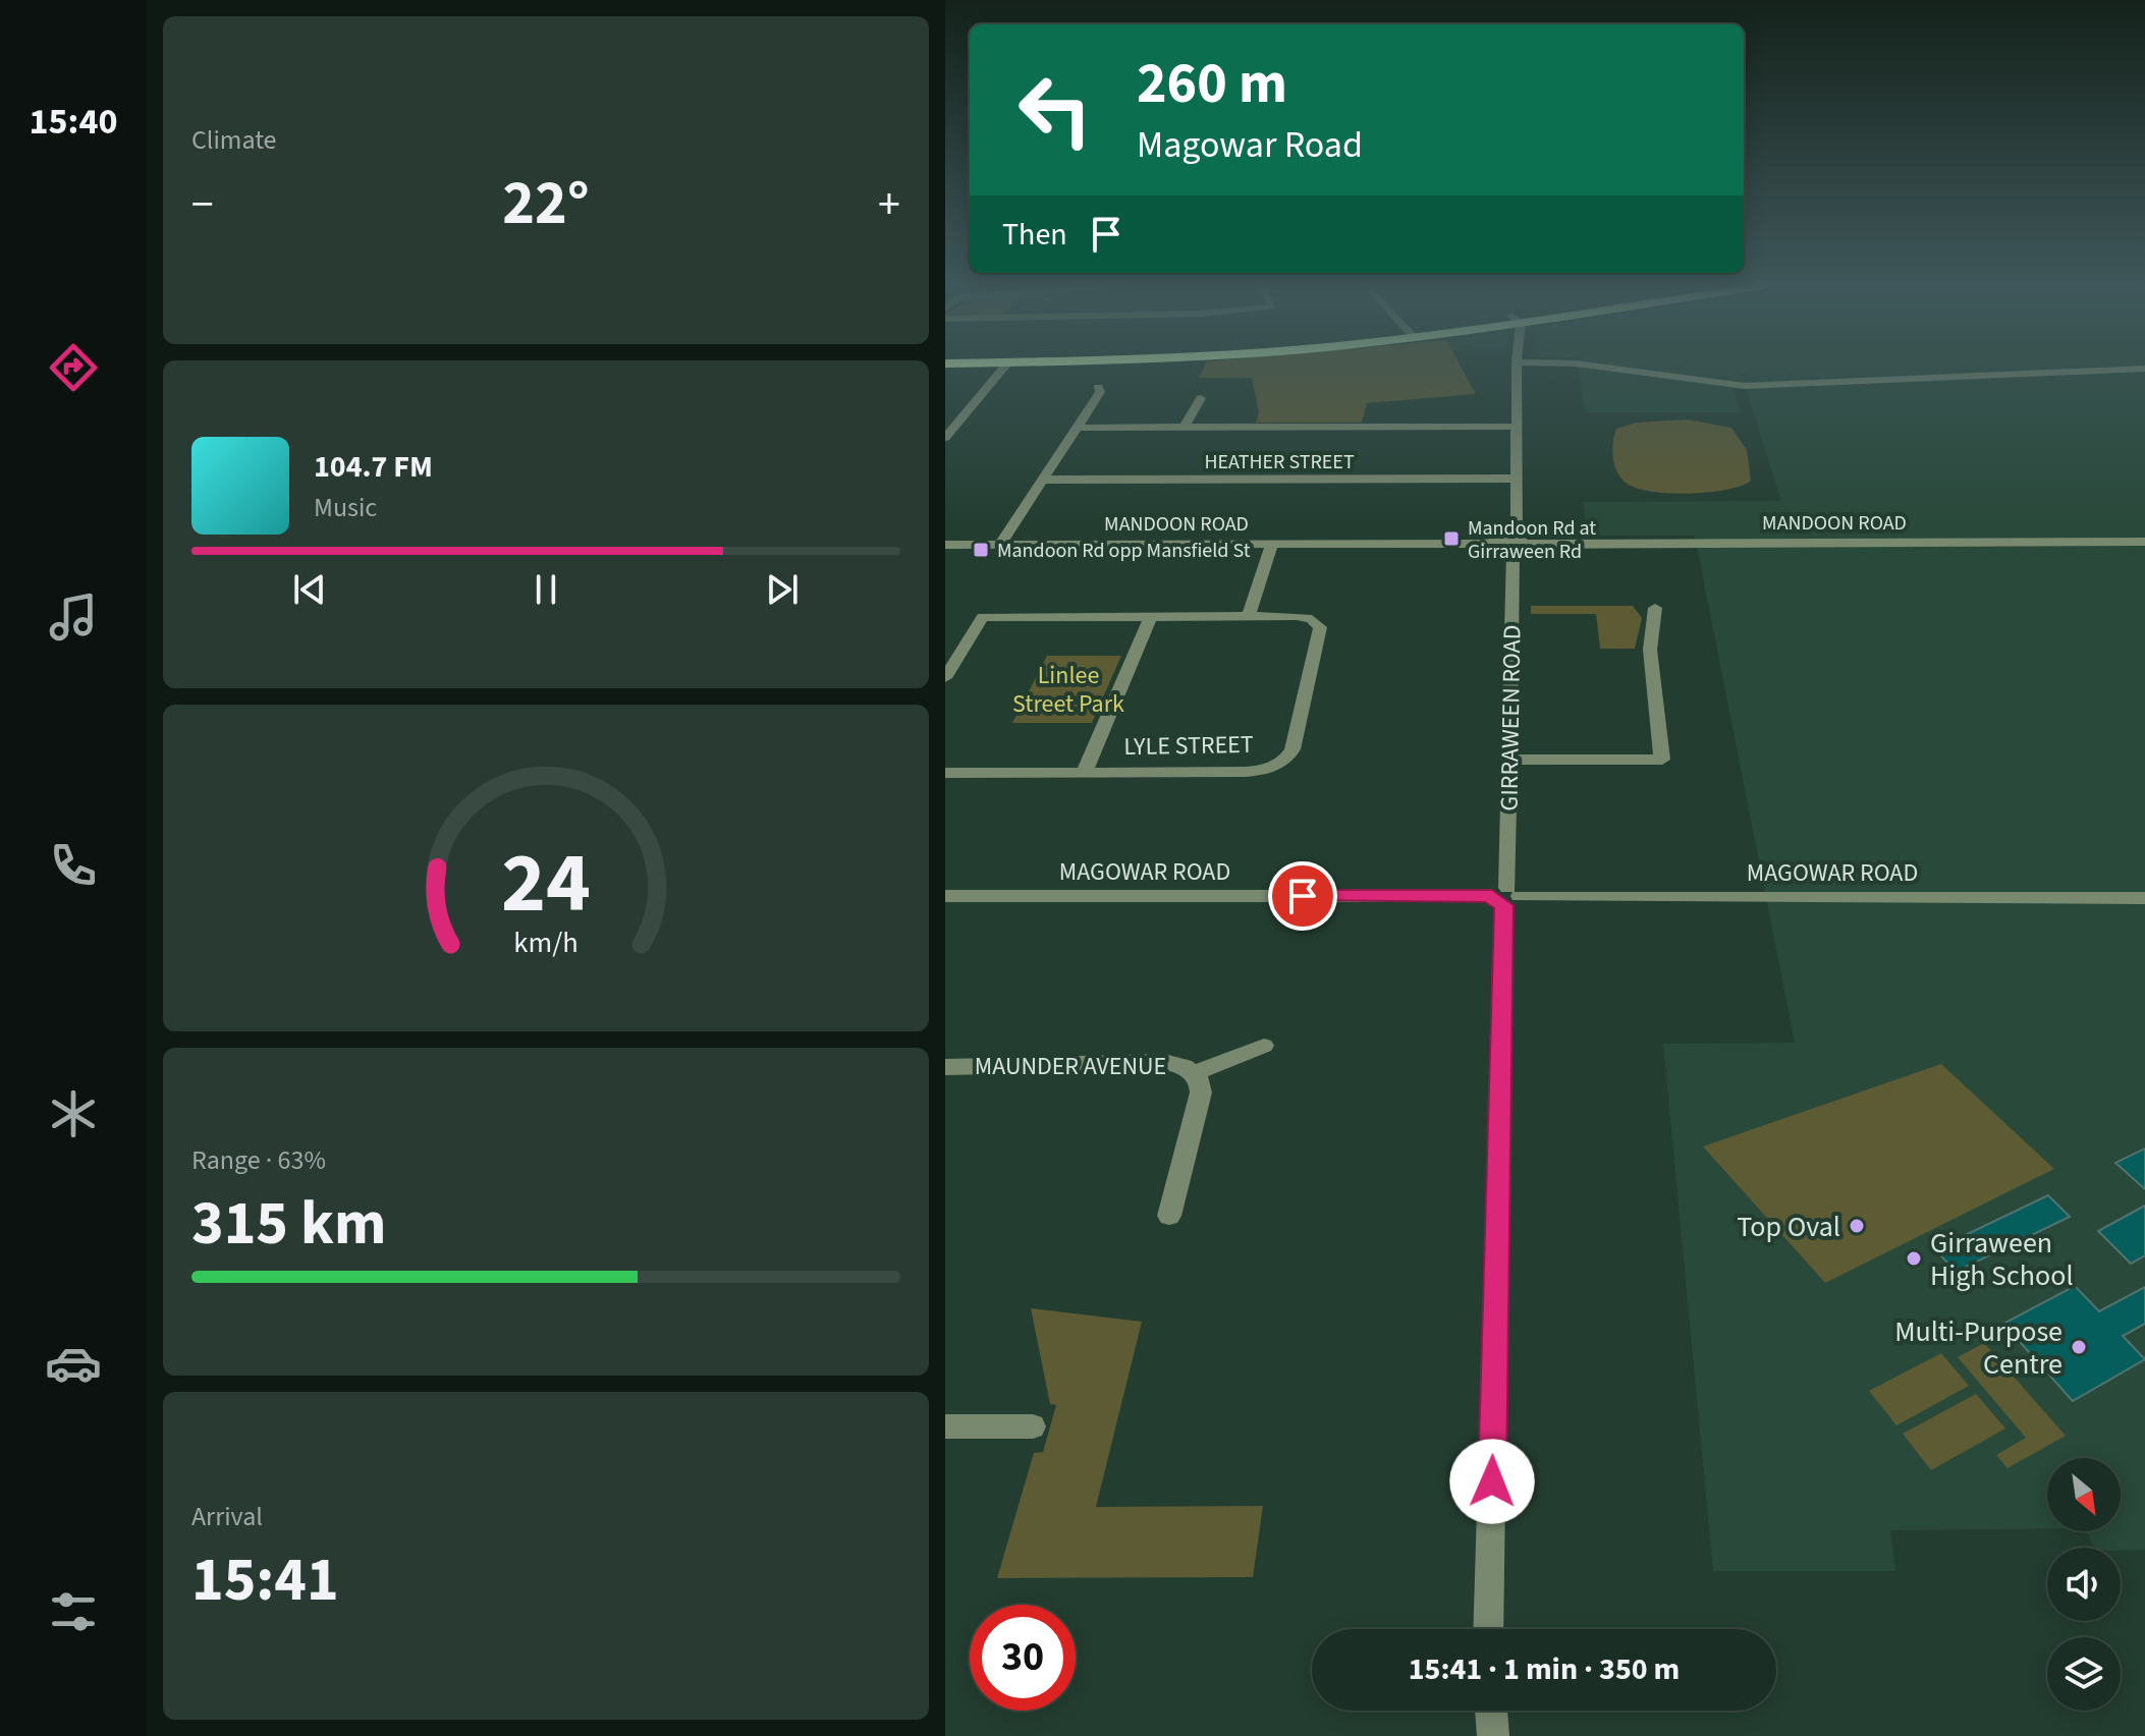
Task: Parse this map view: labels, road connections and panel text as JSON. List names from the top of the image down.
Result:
{
  "streets": {
    "street": [
      "HEATHER STREET",
      "MANDOON ROAD",
      "GIRRAWEEN ROAD",
      "LYLE STREET",
      "MAGOWAR ROAD",
      "MAUNDER AVENUE"
    ]
  },
  "crossings": [
    ["HEATHER STREET", "GIRRAWEEN ROAD"],
    ["MANDOON ROAD", "GIRRAWEEN ROAD"],
    ["GIRRAWEEN ROAD", "MAGOWAR ROAD"]
  ],
  "parks": ["Linlee Street Park"],
  "places": {
    "transit": ["Mandoon Rd at Girraween Rd", "Mandoon Rd opp Mansfield St"],
    "other": ["Top Oval", "Girraween High School", "Multi-Purpose Centre"]
  },
  "north": "bottom right",
  "page": {
    "tabs": "15:40",
    "tile": [
      "Climate",
      ["Range · 63%", "315 km"],
      ["Arrival", "15:41"]
    ],
    "turn": ["260 m", "Magowar Road"],
    "heat": ["−", "22°", "+"],
    "then": "Then",
    "song": ["104.7 FM", "Music"],
    "limit": "30",
    "trip": "15:41 · 1 min · 350 m",
    "gauge": ["24", "km/h"]
  }
}
